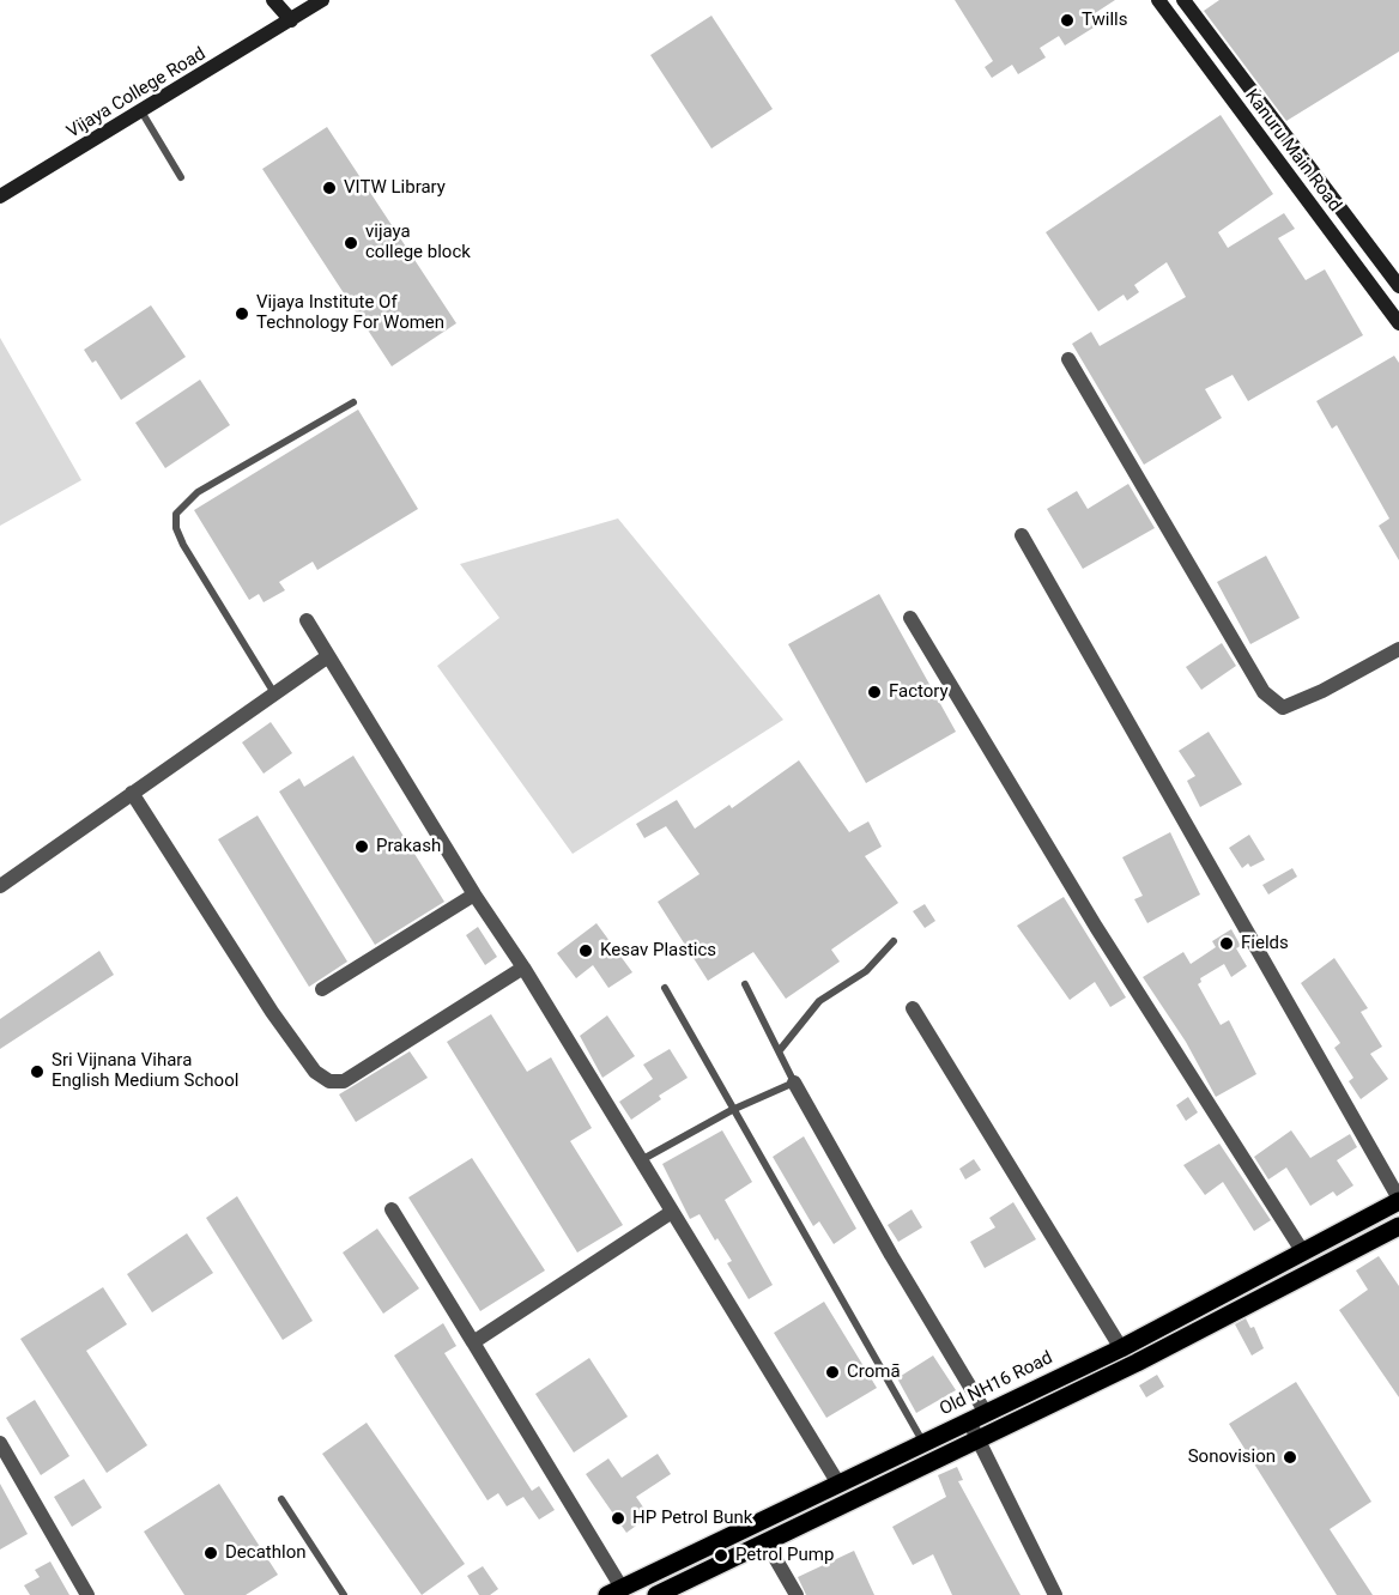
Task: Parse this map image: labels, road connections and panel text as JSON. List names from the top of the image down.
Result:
{
  "streets": {
    "main road": ["Vijaya College Road", "Kanuru Main Road", "Old NH16 Road"]
  },
  "places": [
    "Twills",
    "VITW Library",
    "vijaya college block",
    "Vijaya Institute Of Technology For Women",
    "Factory",
    "Prakash",
    "Fields",
    "Kesav Plastics",
    "Sri Vijnana Vihara English Medium School",
    "Cromā",
    "Sonovision",
    "HP Petrol Bunk",
    "Decathlon",
    "Petrol Pump"
  ]
}
